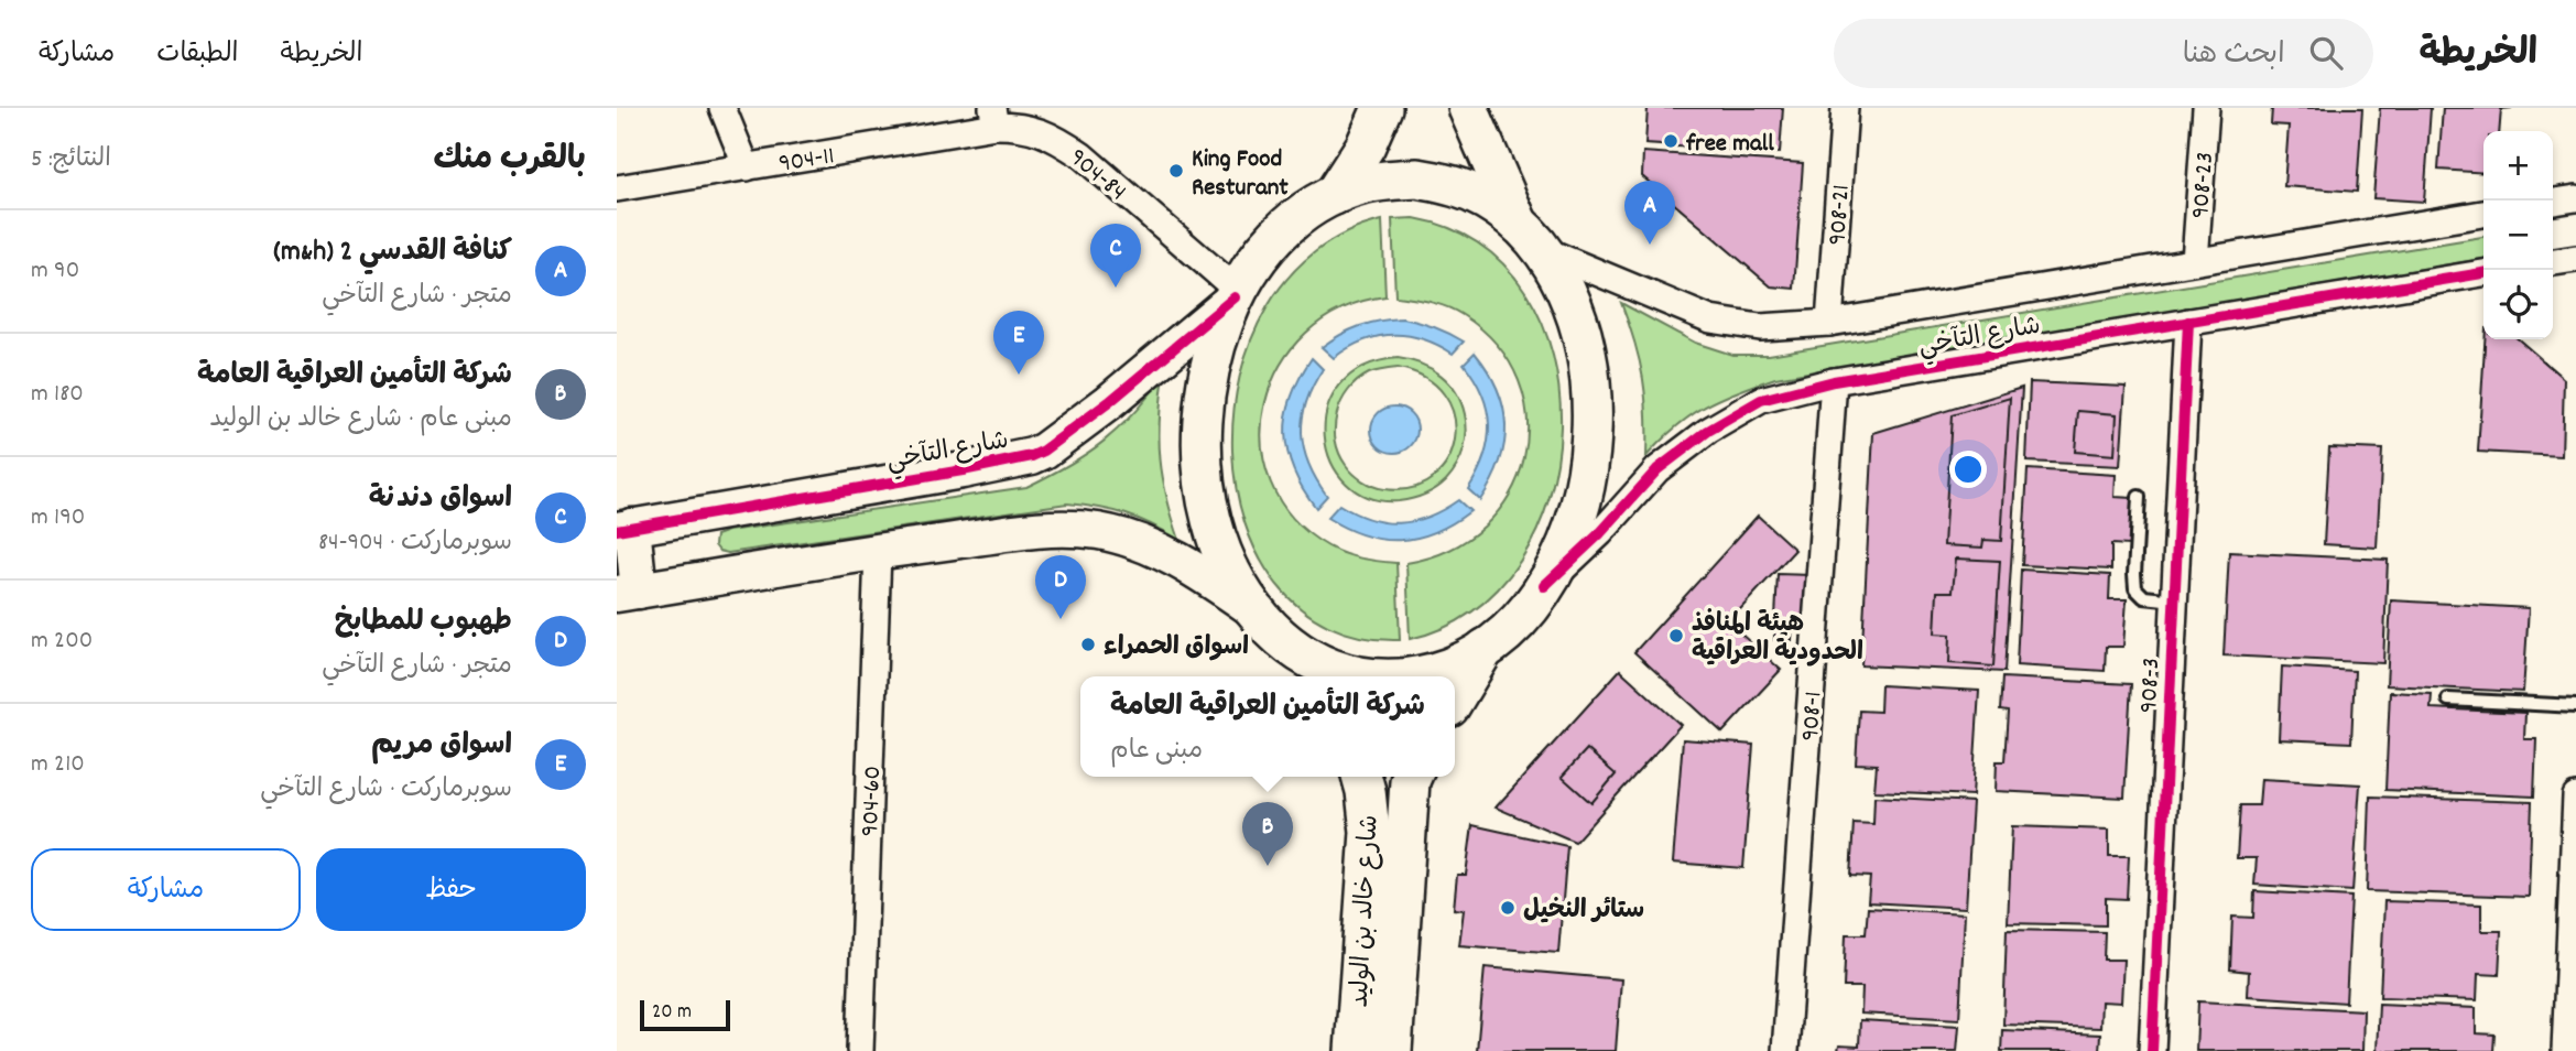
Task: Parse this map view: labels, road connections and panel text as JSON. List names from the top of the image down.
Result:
{
  "streets": {
    "main road": ["شارع خالد بن الوليد"],
    "street": [
      "904-11",
      "904-84",
      "908-23",
      "908-21",
      "شارع التآخي",
      "908-3",
      "908-1",
      "904-60"
    ]
  },
  "crossings": [
    ["904-11", "904-84"],
    ["904-84", "شارع التآخي"],
    ["908-23", "شارع التآخي"],
    ["908-21", "شارع التآخي"],
    ["شارع التآخي", "908-3"],
    ["شارع التآخي", "908-1"]
  ],
  "places": [
    "free mall",
    "King Food Resturant",
    "هيئة المنافذ الحدودية العراقية",
    "اسواق الحمراء",
    "ستائر النخيل"
  ],
  "scale_bar": "20 m",
  "page": {
    "header": "الخريطة",
    "search": "ابحث هنا",
    "nav": ["الخريطة", "الطبقات", "مشاركة"],
    "heading": ["بالقرب منك", "النتائج: 5"],
    "map_buttons": ["+", "−"],
    "pins": [
      "A",
      "C",
      "E",
      "D",
      "B"
    ],
    "list": [
      {
        "mark": "A",
        "name": "كنافة القدسي 2 (m&h)",
        "note": "متجر · شارع التآخي",
        "value": "90 m"
      },
      {
        "mark": "B",
        "name": "شركة التأمين العراقية العامة",
        "note": "مبنى عام · شارع خالد بن الوليد",
        "value": "180 m"
      },
      {
        "mark": "C",
        "name": "اسواق دندنة",
        "note": "سوبرماركت · 904-84",
        "value": "190 m"
      },
      {
        "mark": "D",
        "name": "طهبوب للمطابخ",
        "note": "متجر · شارع التآخي",
        "value": "200 m"
      },
      {
        "mark": "E",
        "name": "اسواق مريم",
        "note": "سوبرماركت · شارع التآخي",
        "value": "210 m"
      }
    ],
    "popup": ["شركة التأمين العراقية العامة", "مبنى عام"],
    "buttons": ["حفظ", "مشاركة"],
    "scale": "20 m"
  }
}
